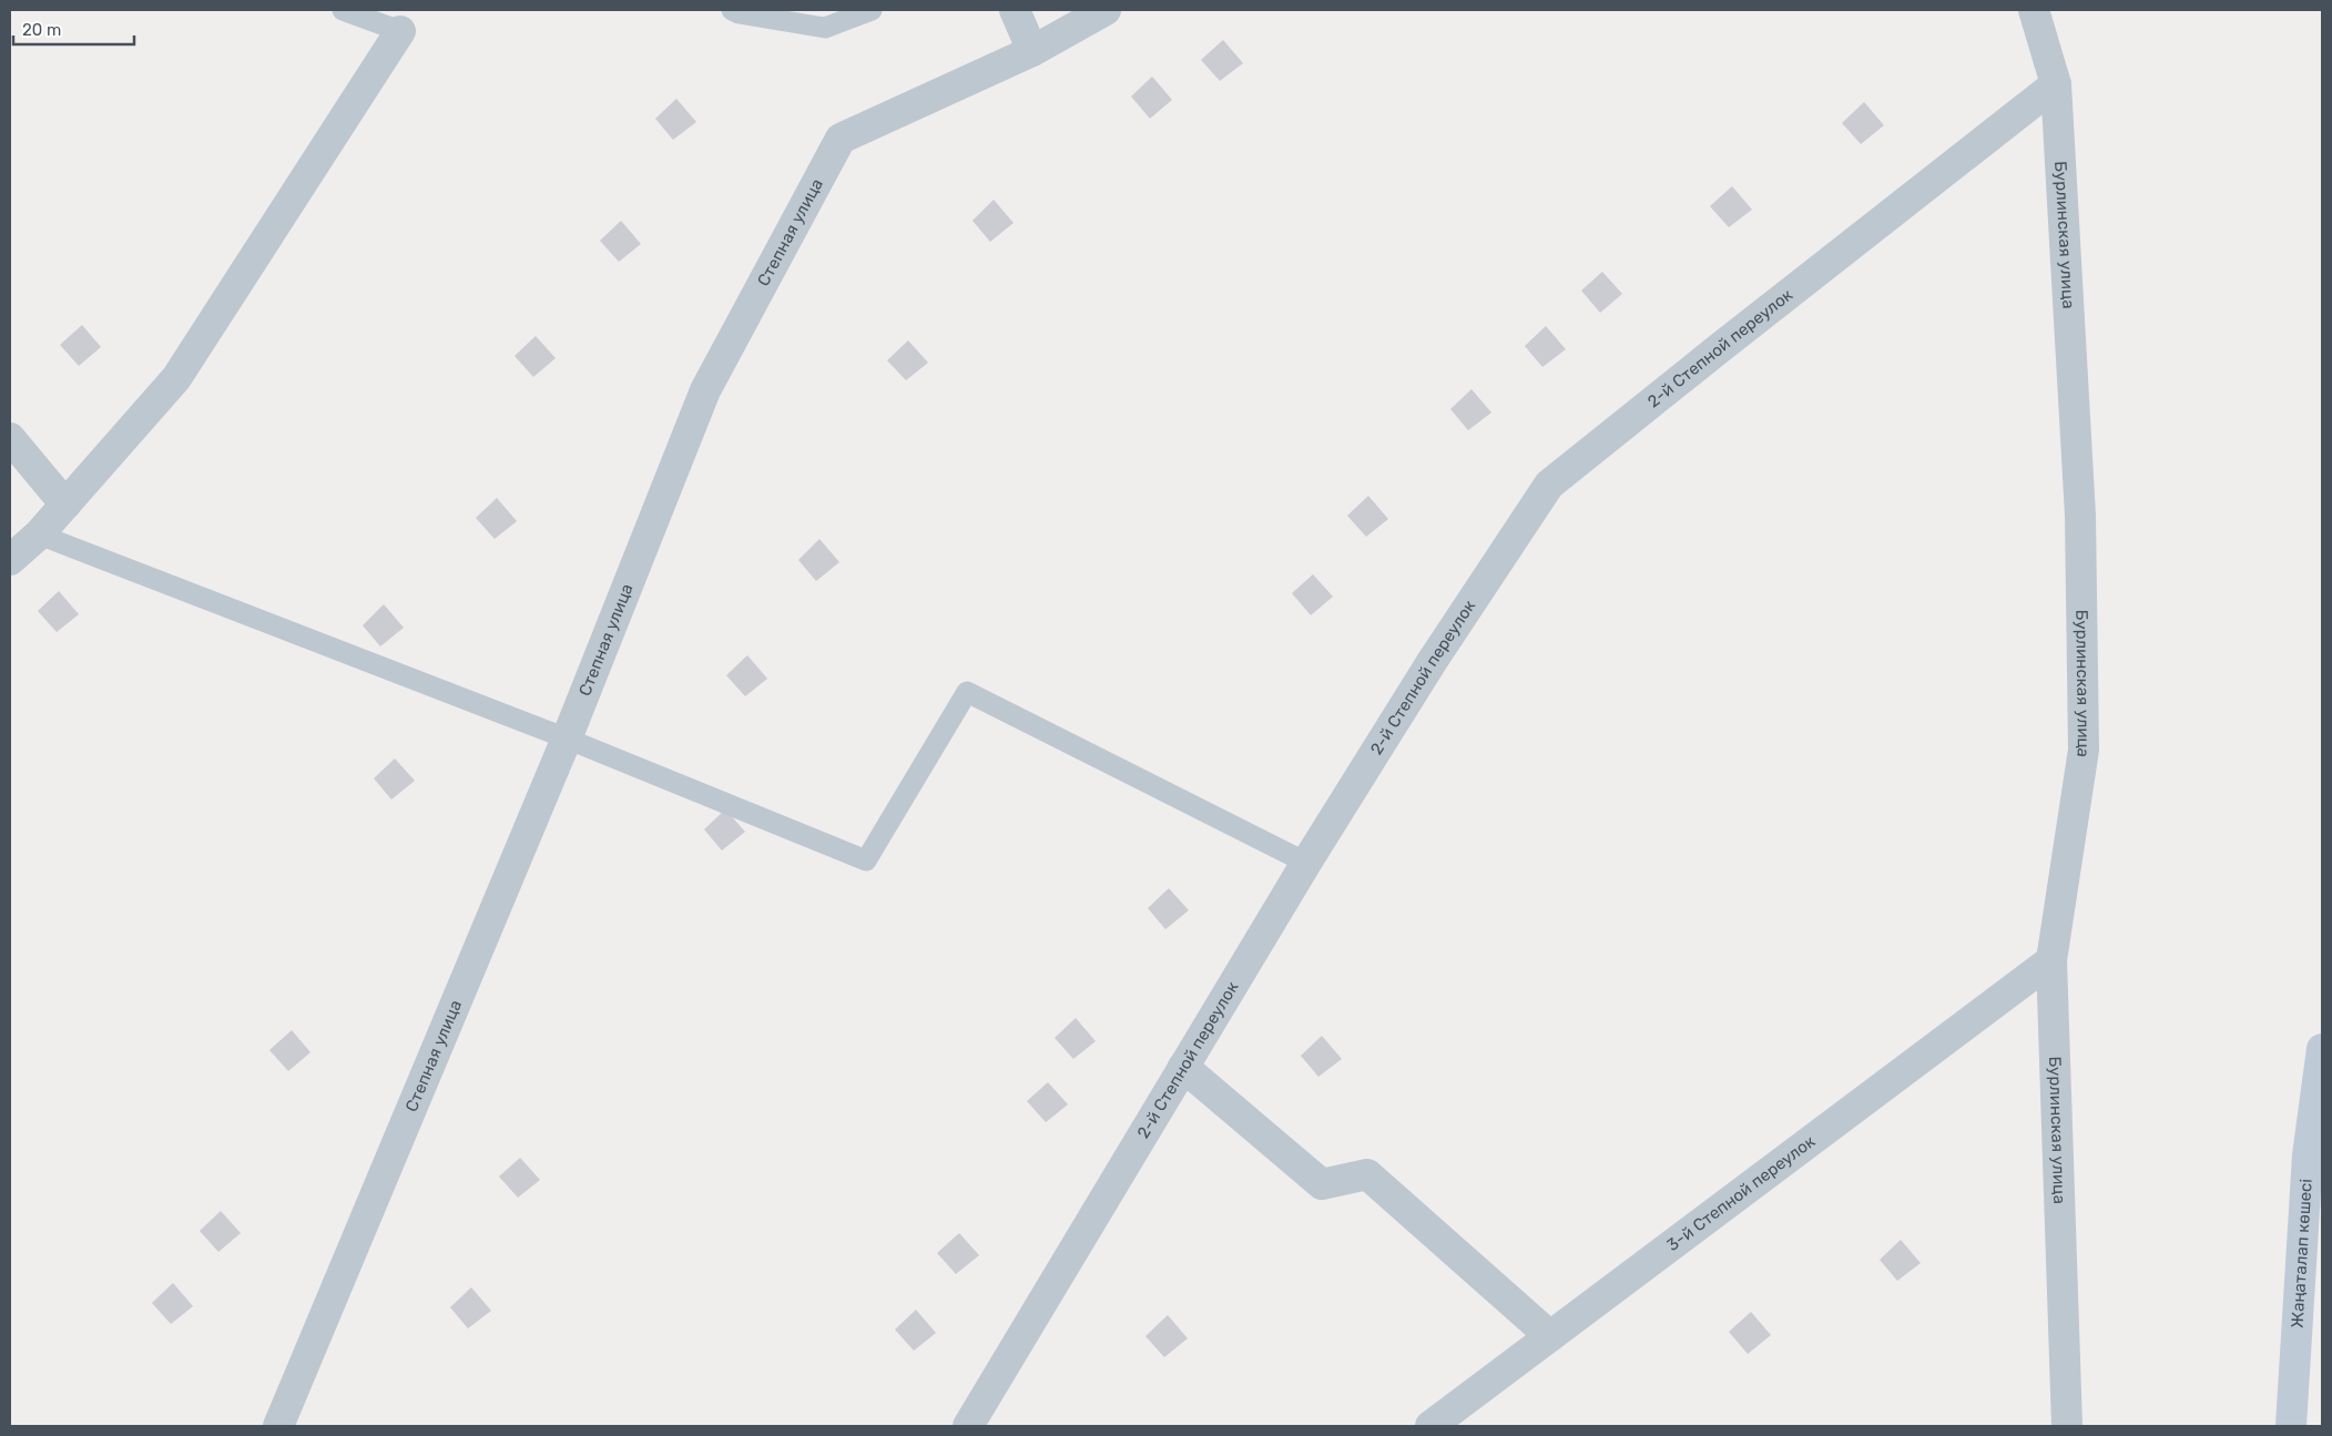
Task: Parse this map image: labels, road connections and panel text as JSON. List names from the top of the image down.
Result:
{
  "streets": {
    "main road": ["Жаңаталап көшесі"],
    "street": [
      "Степная улица",
      "Бурлинская улица",
      "2-й Степной переулок",
      "3-й Степной переулок"
    ]
  },
  "crossings": [
    ["Бурлинская улица", "2-й Степной переулок"],
    ["Бурлинская улица", "3-й Степной переулок"]
  ],
  "scale_bar": "20 m"
}
